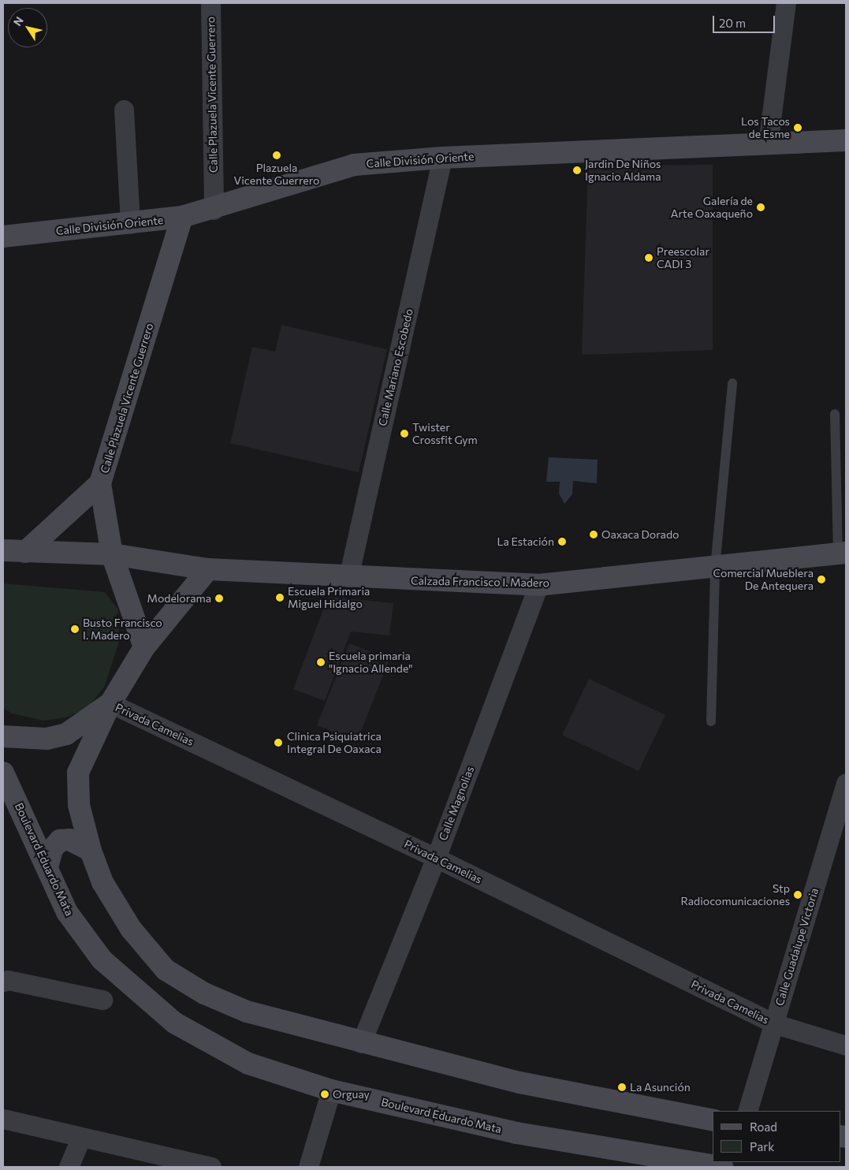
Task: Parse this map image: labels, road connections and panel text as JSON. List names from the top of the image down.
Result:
{
  "streets": {
    "main road": [
      "Calle Plazuela Vicente Guerrero",
      "Calle División Oriente",
      "Calzada Francisco I. Madero",
      "Boulevard Eduardo Mata"
    ],
    "street": [
      "Calle Mariano Escobedo",
      "Privada Camelias",
      "Calle Magnolias",
      "Calle Guadalupe Victoria"
    ]
  },
  "crossings": [
    ["Calle Plazuela Vicente Guerrero", "Calle División Oriente"],
    ["Calle Plazuela Vicente Guerrero", "Calzada Francisco I. Madero"],
    ["Calle División Oriente", "Calle Mariano Escobedo"],
    ["Calle Mariano Escobedo", "Calzada Francisco I. Madero"],
    ["Calzada Francisco I. Madero", "Calle Magnolias"],
    ["Privada Camelias", "Calle Magnolias"],
    ["Privada Camelias", "Calle Guadalupe Victoria"]
  ],
  "places": [
    "Los Tacos de Esme",
    "Plazuela Vicente Guerrero",
    "Jardin De Niños Ignacio Aldama",
    "Galería de Arte Oaxaqueño",
    "Preescolar CADI 3",
    "Twister Crossfit Gym",
    "Oaxaca Dorado",
    "La Estación",
    "Comercial Mueblera De Antequera",
    "Escuela Primaria Miguel Hidalgo",
    "Modelorama",
    "Busto Francisco I. Madero",
    "Escuela primaria \"Ignacio Allende\"",
    "Clinica Psiquiatrica Integral De Oaxaca",
    "Stp Radiocomunicaciones",
    "La Asunción",
    "Orguay"
  ],
  "legend": ["Road", "Park"],
  "scale_bar": "20 m",
  "north": "top left"
}
